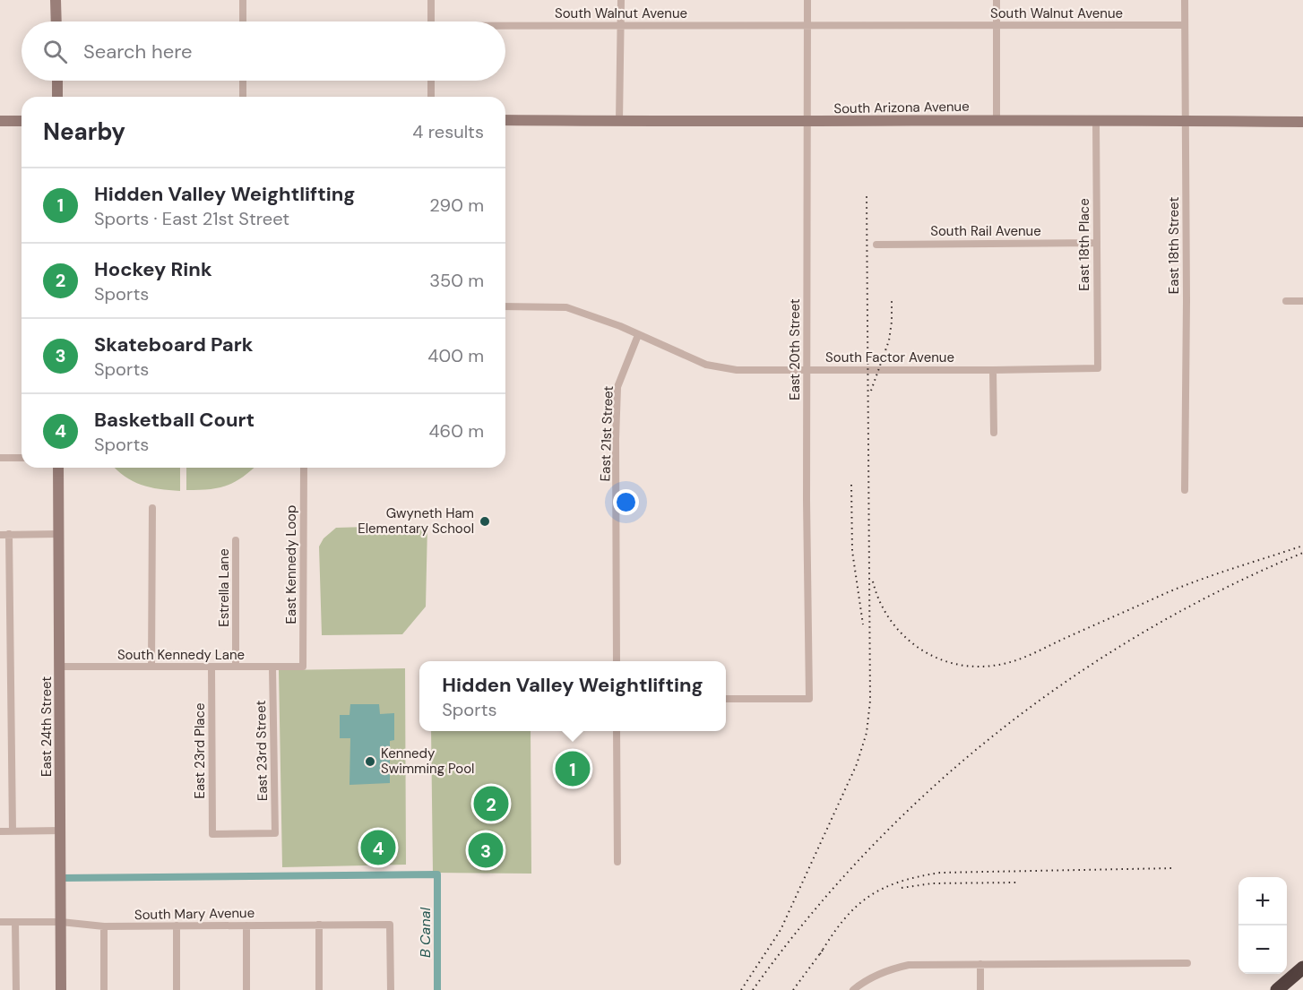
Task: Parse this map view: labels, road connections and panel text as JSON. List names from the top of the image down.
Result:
{
  "streets": {
    "street": [
      "South Walnut Avenue",
      "South Arizona Avenue",
      "South Rail Avenue",
      "East 18th Place",
      "East 18th Street",
      "East 20th Street",
      "South Factor Avenue",
      "East 21st Street",
      "East Kennedy Loop",
      "Estrella Lane",
      "South Kennedy Lane",
      "East 24th Street",
      "East 23rd Place",
      "East 23rd Street",
      "South Mary Avenue"
    ]
  },
  "crossings": [
    ["South Walnut Avenue", "East 18th Street"],
    ["South Walnut Avenue", "East 20th Street"],
    ["South Arizona Avenue", "East 18th Place"],
    ["South Arizona Avenue", "East 18th Street"],
    ["South Arizona Avenue", "East 20th Street"],
    ["South Rail Avenue", "East 18th Place"],
    ["East 18th Place", "South Factor Avenue"],
    ["East 20th Street", "South Factor Avenue"],
    ["South Factor Avenue", "East 21st Street"],
    ["East Kennedy Loop", "South Kennedy Lane"],
    ["Estrella Lane", "South Kennedy Lane"],
    ["South Kennedy Lane", "East 24th Street"],
    ["South Kennedy Lane", "East 23rd Place"],
    ["South Kennedy Lane", "East 23rd Street"],
    ["East 24th Street", "South Mary Avenue"],
    ["East 23rd Place", "East 23rd Street"]
  ],
  "water": ["B Canal"],
  "places": ["Gwyneth Ham Elementary School", "Kennedy Swimming Pool"],
  "page": {
    "search": "Search here",
    "heading": ["Nearby", "4 results"],
    "list": [
      {
        "mark": "1",
        "name": "Hidden Valley Weightlifting",
        "note": "Sports · East 21st Street",
        "value": "290 m"
      },
      {
        "mark": "2",
        "name": "Hockey Rink",
        "note": "Sports",
        "value": "350 m"
      },
      {
        "mark": "3",
        "name": "Skateboard Park",
        "note": "Sports",
        "value": "400 m"
      },
      {
        "mark": "4",
        "name": "Basketball Court",
        "note": "Sports",
        "value": "460 m"
      }
    ],
    "popup": ["Hidden Valley Weightlifting", "Sports"],
    "pins": [
      "1",
      "2",
      "4",
      "3"
    ],
    "map_buttons": ["+", "−"]
  }
}
